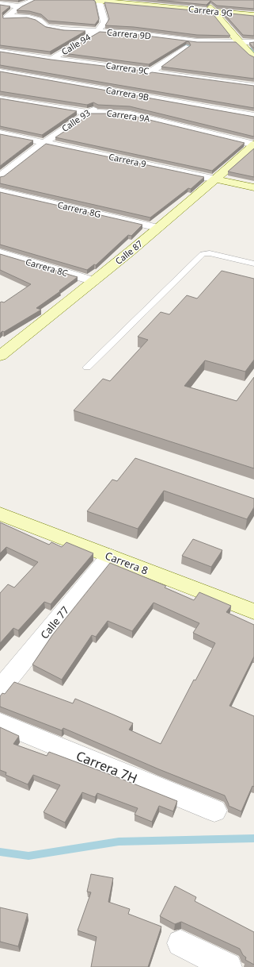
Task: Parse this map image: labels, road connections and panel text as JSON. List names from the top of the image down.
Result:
{
  "streets": {
    "street": [
      "Carrera 9G",
      "Carrera 9D",
      "Calle 94",
      "Carrera 9C",
      "Carrera 9B",
      "Carrera 9A",
      "Calle 93",
      "Carrera 9",
      "Carrera 8G",
      "Calle 87",
      "Carrera 8C",
      "Carrera 8",
      "Calle 77",
      "Carrera 7H"
    ]
  },
  "crossings": [
    ["Carrera 9G", "Calle 94"],
    ["Carrera 9D", "Calle 94"],
    ["Calle 94", "Carrera 9C"],
    ["Calle 94", "Carrera 9B"],
    ["Carrera 9B", "Calle 93"],
    ["Carrera 9A", "Calle 93"],
    ["Carrera 9A", "Calle 87"],
    ["Calle 93", "Carrera 9"],
    ["Carrera 9", "Calle 87"],
    ["Carrera 8G", "Calle 87"],
    ["Calle 87", "Carrera 8C"],
    ["Carrera 8", "Calle 77"]
  ]
}
